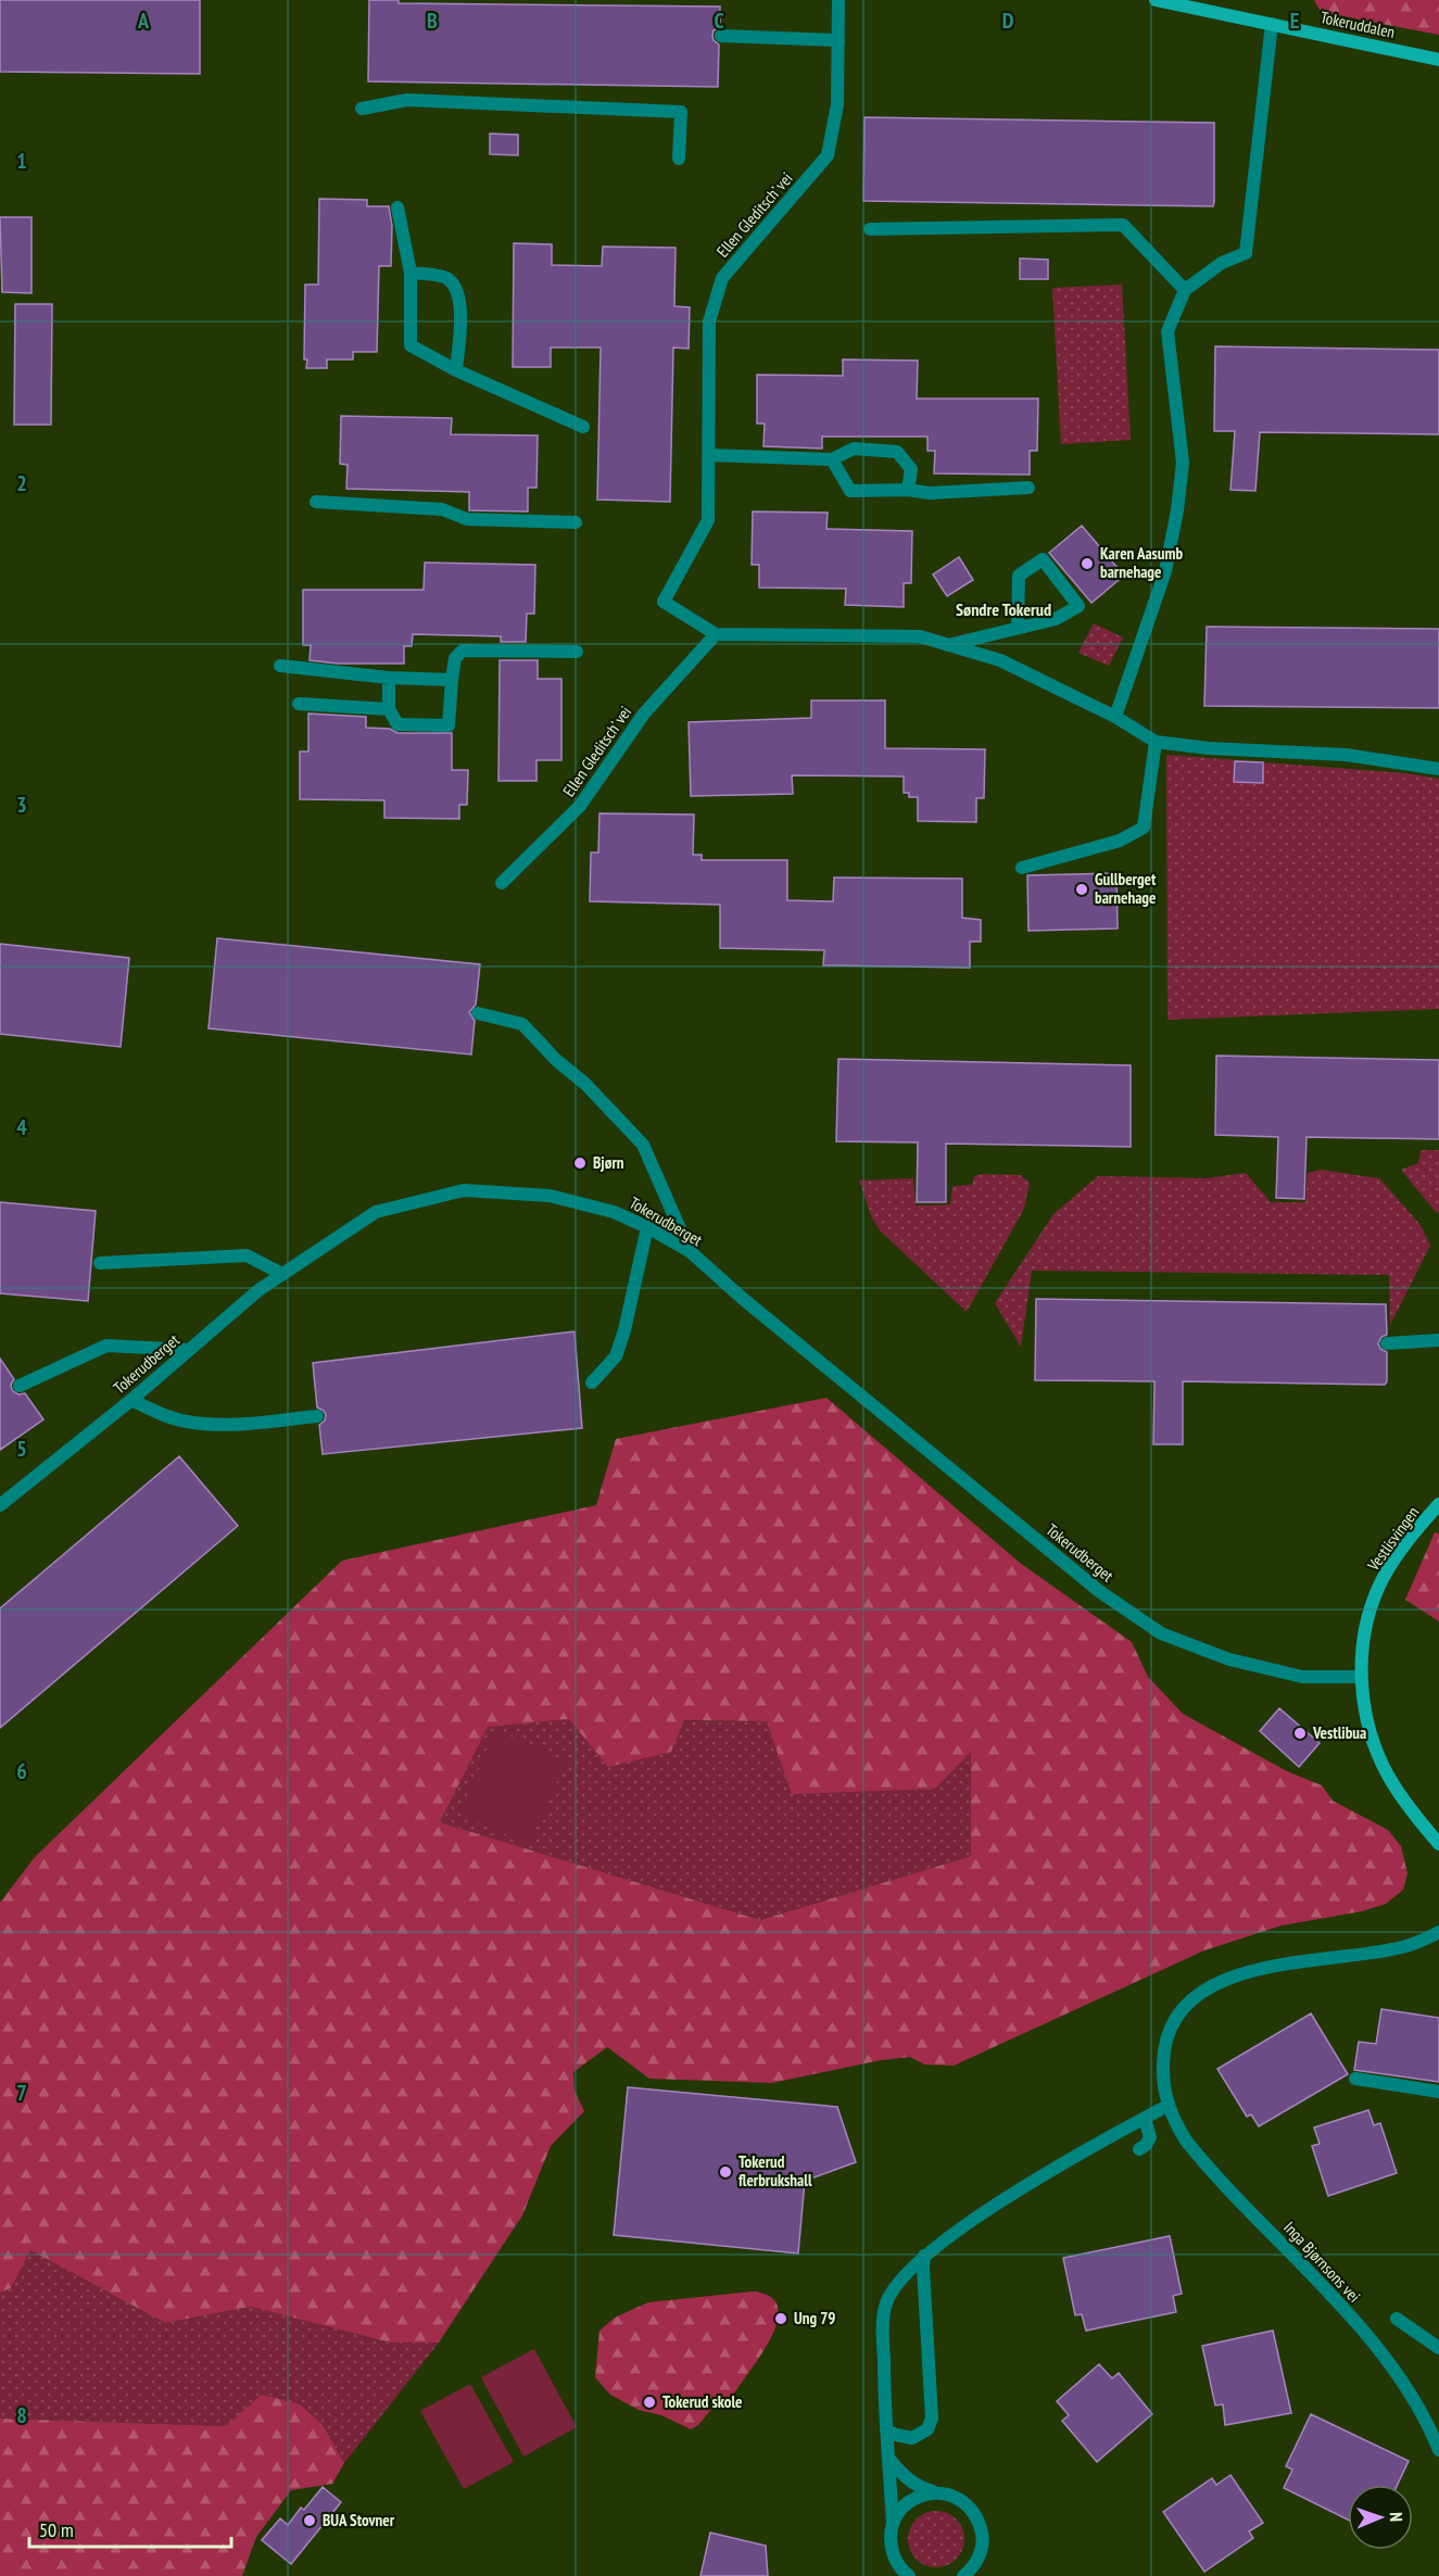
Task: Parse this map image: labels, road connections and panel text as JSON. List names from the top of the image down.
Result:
{
  "streets": {
    "street": [
      "Tokeruddalen",
      "Ellen Gleditsch’ vei",
      "Tokerudberget",
      "Vestlisvingen",
      "Inga Bjørnsons vei"
    ]
  },
  "crossings": [
    ["Tokerudberget", "Vestlisvingen"]
  ],
  "districts": ["Søndre Tokerud"],
  "places": [
    "Karen Aasumb barnehage",
    "Gullberget barnehage",
    "Bjørn",
    "Vestlibua",
    "Tokerud flerbrukshall",
    "Ung 79",
    "Tokerud skole",
    "BUA Stovner"
  ],
  "scale_bar": "50 m",
  "north": "right",
  "grid": {
    "columns": [
      "A",
      "B",
      "C",
      "D",
      "E"
    ],
    "rows": [
      "1",
      "2",
      "3",
      "4",
      "5",
      "6",
      "7",
      "8"
    ]
  }
}
